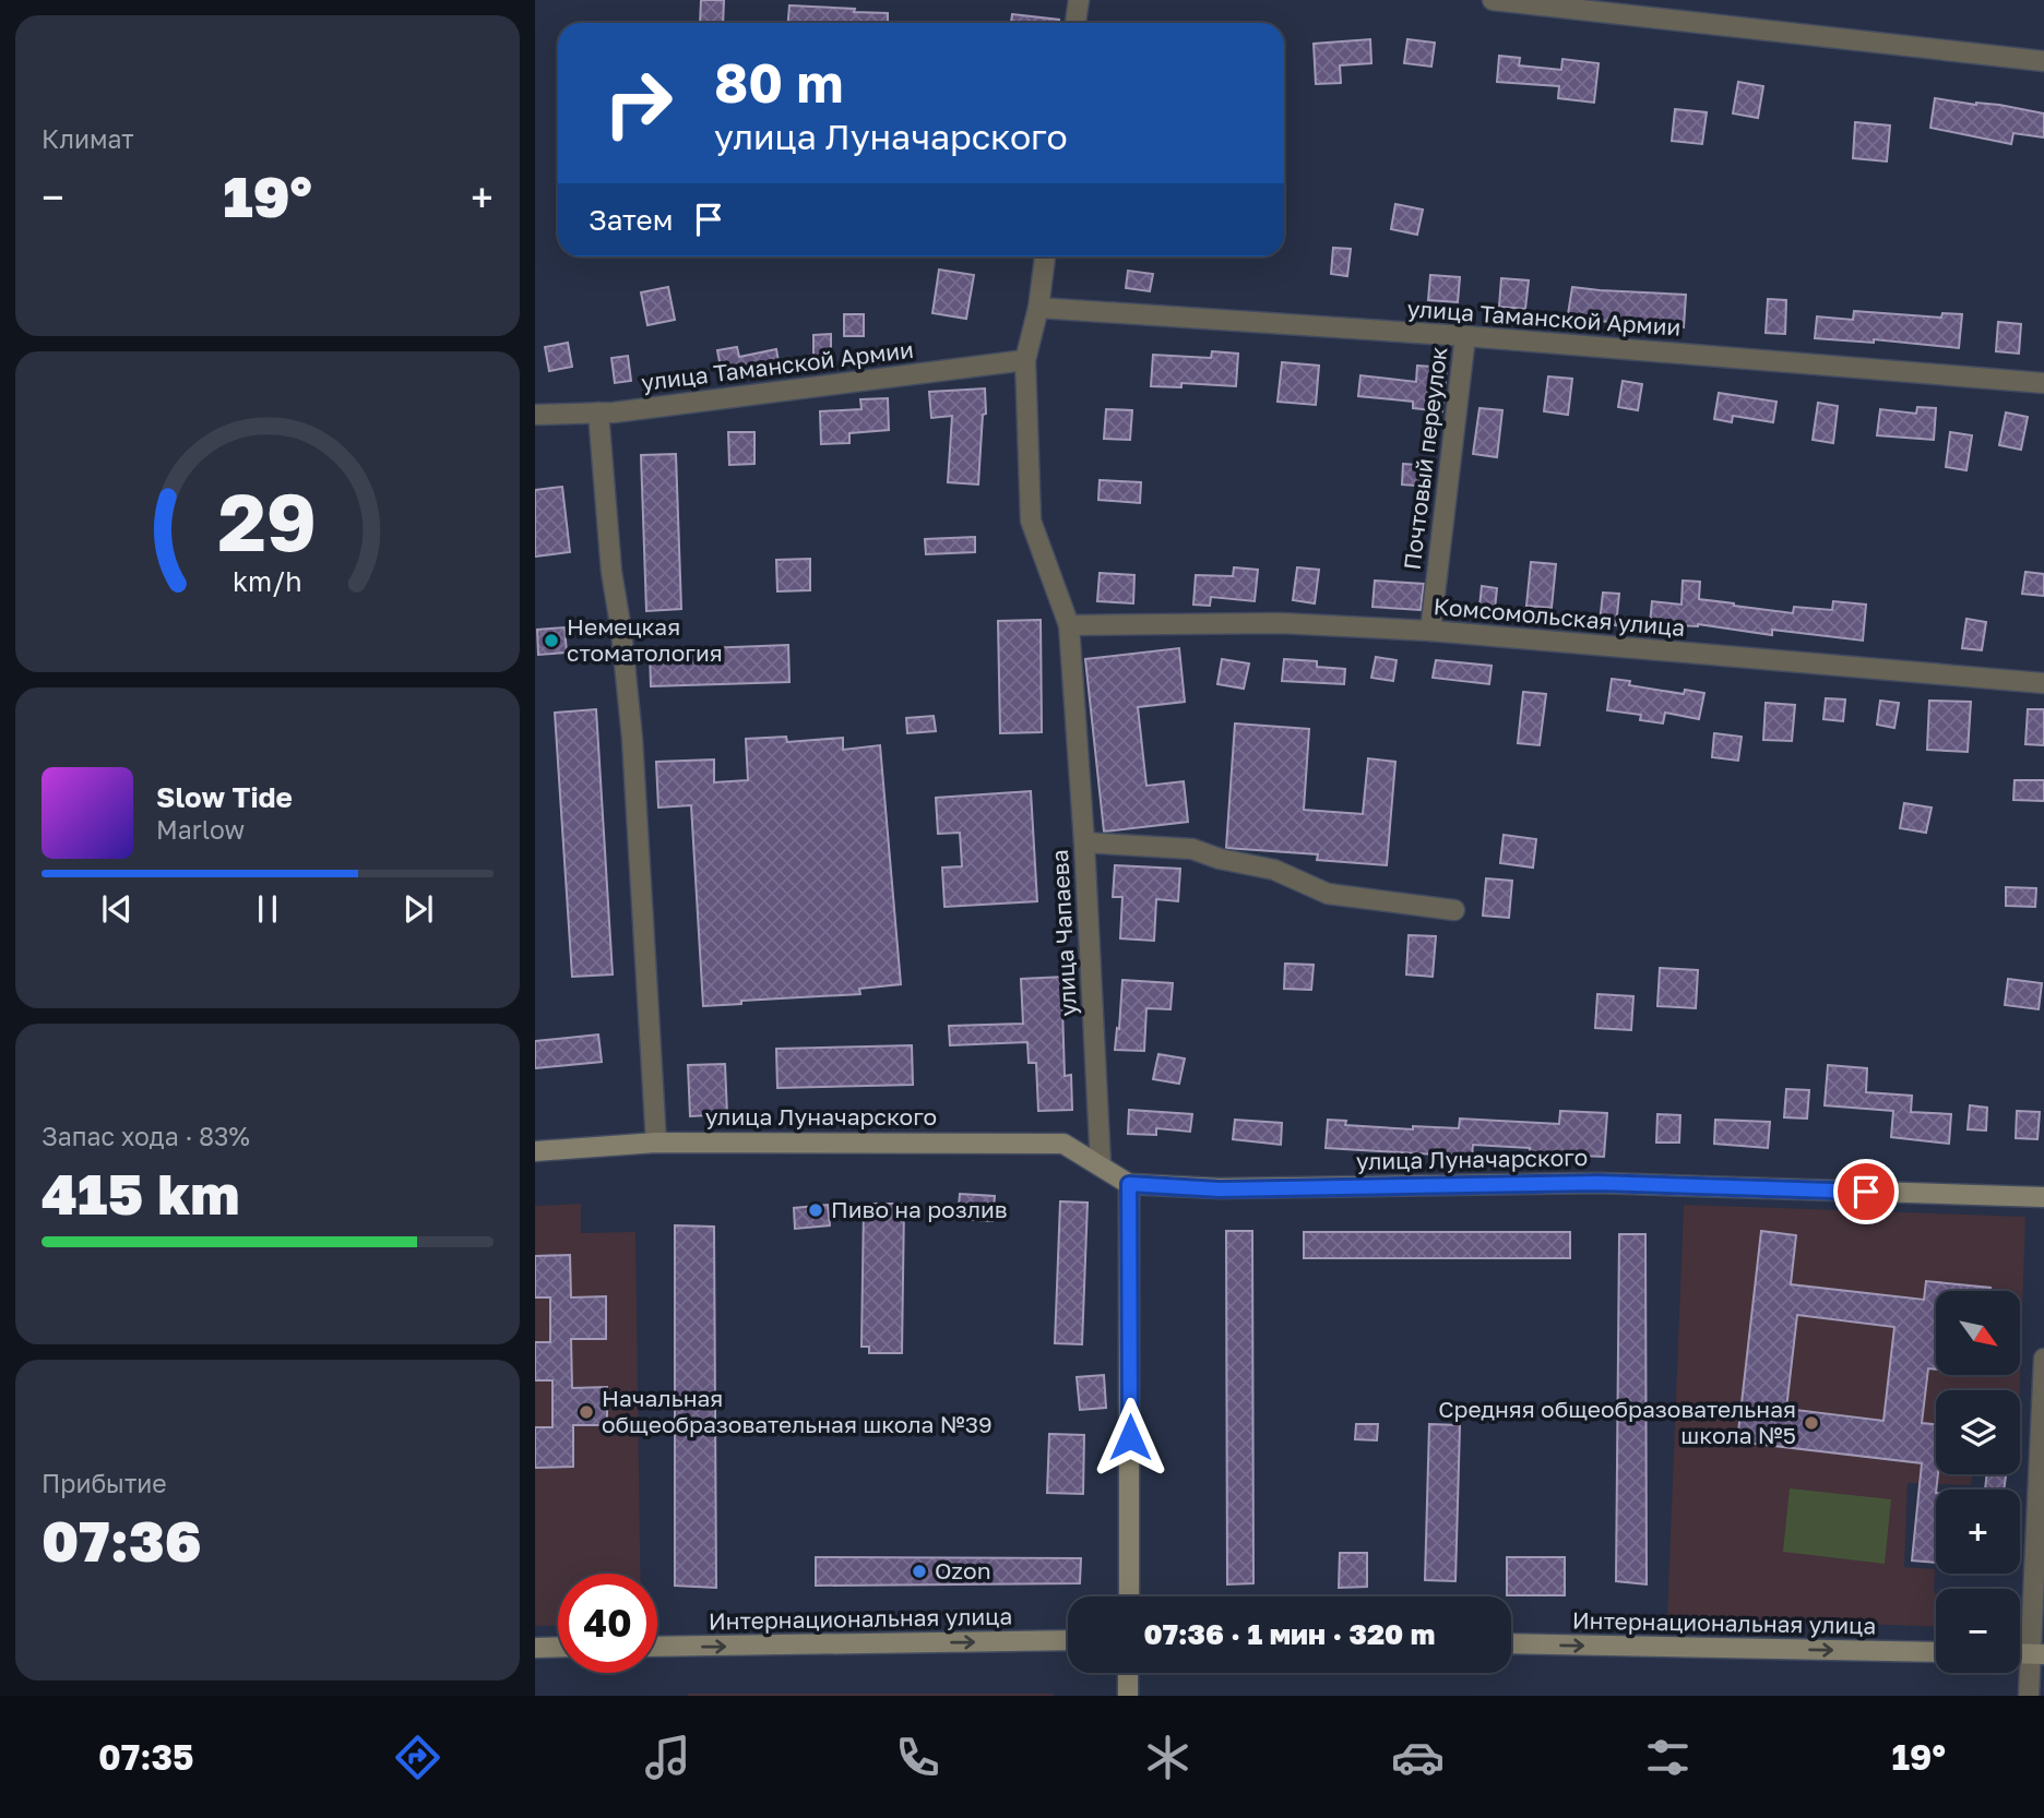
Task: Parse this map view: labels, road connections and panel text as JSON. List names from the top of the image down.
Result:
{
  "streets": {
    "street": [
      "улица Таманской Армии",
      "Почтовый переулок",
      "Комсомольская улица",
      "улица Чапаева",
      "улица Луначарского",
      "Интернациональная улица"
    ]
  },
  "crossings": [
    ["улица Таманской Армии", "Почтовый переулок"],
    ["улица Таманской Армии", "улица Чапаева"],
    ["Почтовый переулок", "Комсомольская улица"],
    ["Комсомольская улица", "улица Чапаева"],
    ["улица Чапаева", "улица Луначарского"]
  ],
  "one_way": ["Интернациональная улица"],
  "places": [
    "Немецкая стоматология",
    "Пиво на розлив",
    "Начальная общеобразовательная школа №39",
    "Средняя общеобразовательная школа №5",
    "Ozon"
  ],
  "north": "bottom right",
  "page": {
    "tile": [
      "Климат",
      ["Запас хода · 83%", "415 km"],
      ["Прибытие", "07:36"]
    ],
    "turn": ["80 m", "улица Луначарского"],
    "heat": ["−", "19°", "+"],
    "then": "Затем",
    "song": ["Slow Tide", "Marlow"],
    "map_buttons": ["+", "−"],
    "limit": "40",
    "trip": "07:36 · 1 мин · 320 m",
    "tabs": ["07:35", "19°"],
    "gauge": ["29", "km/h"]
  }
}
